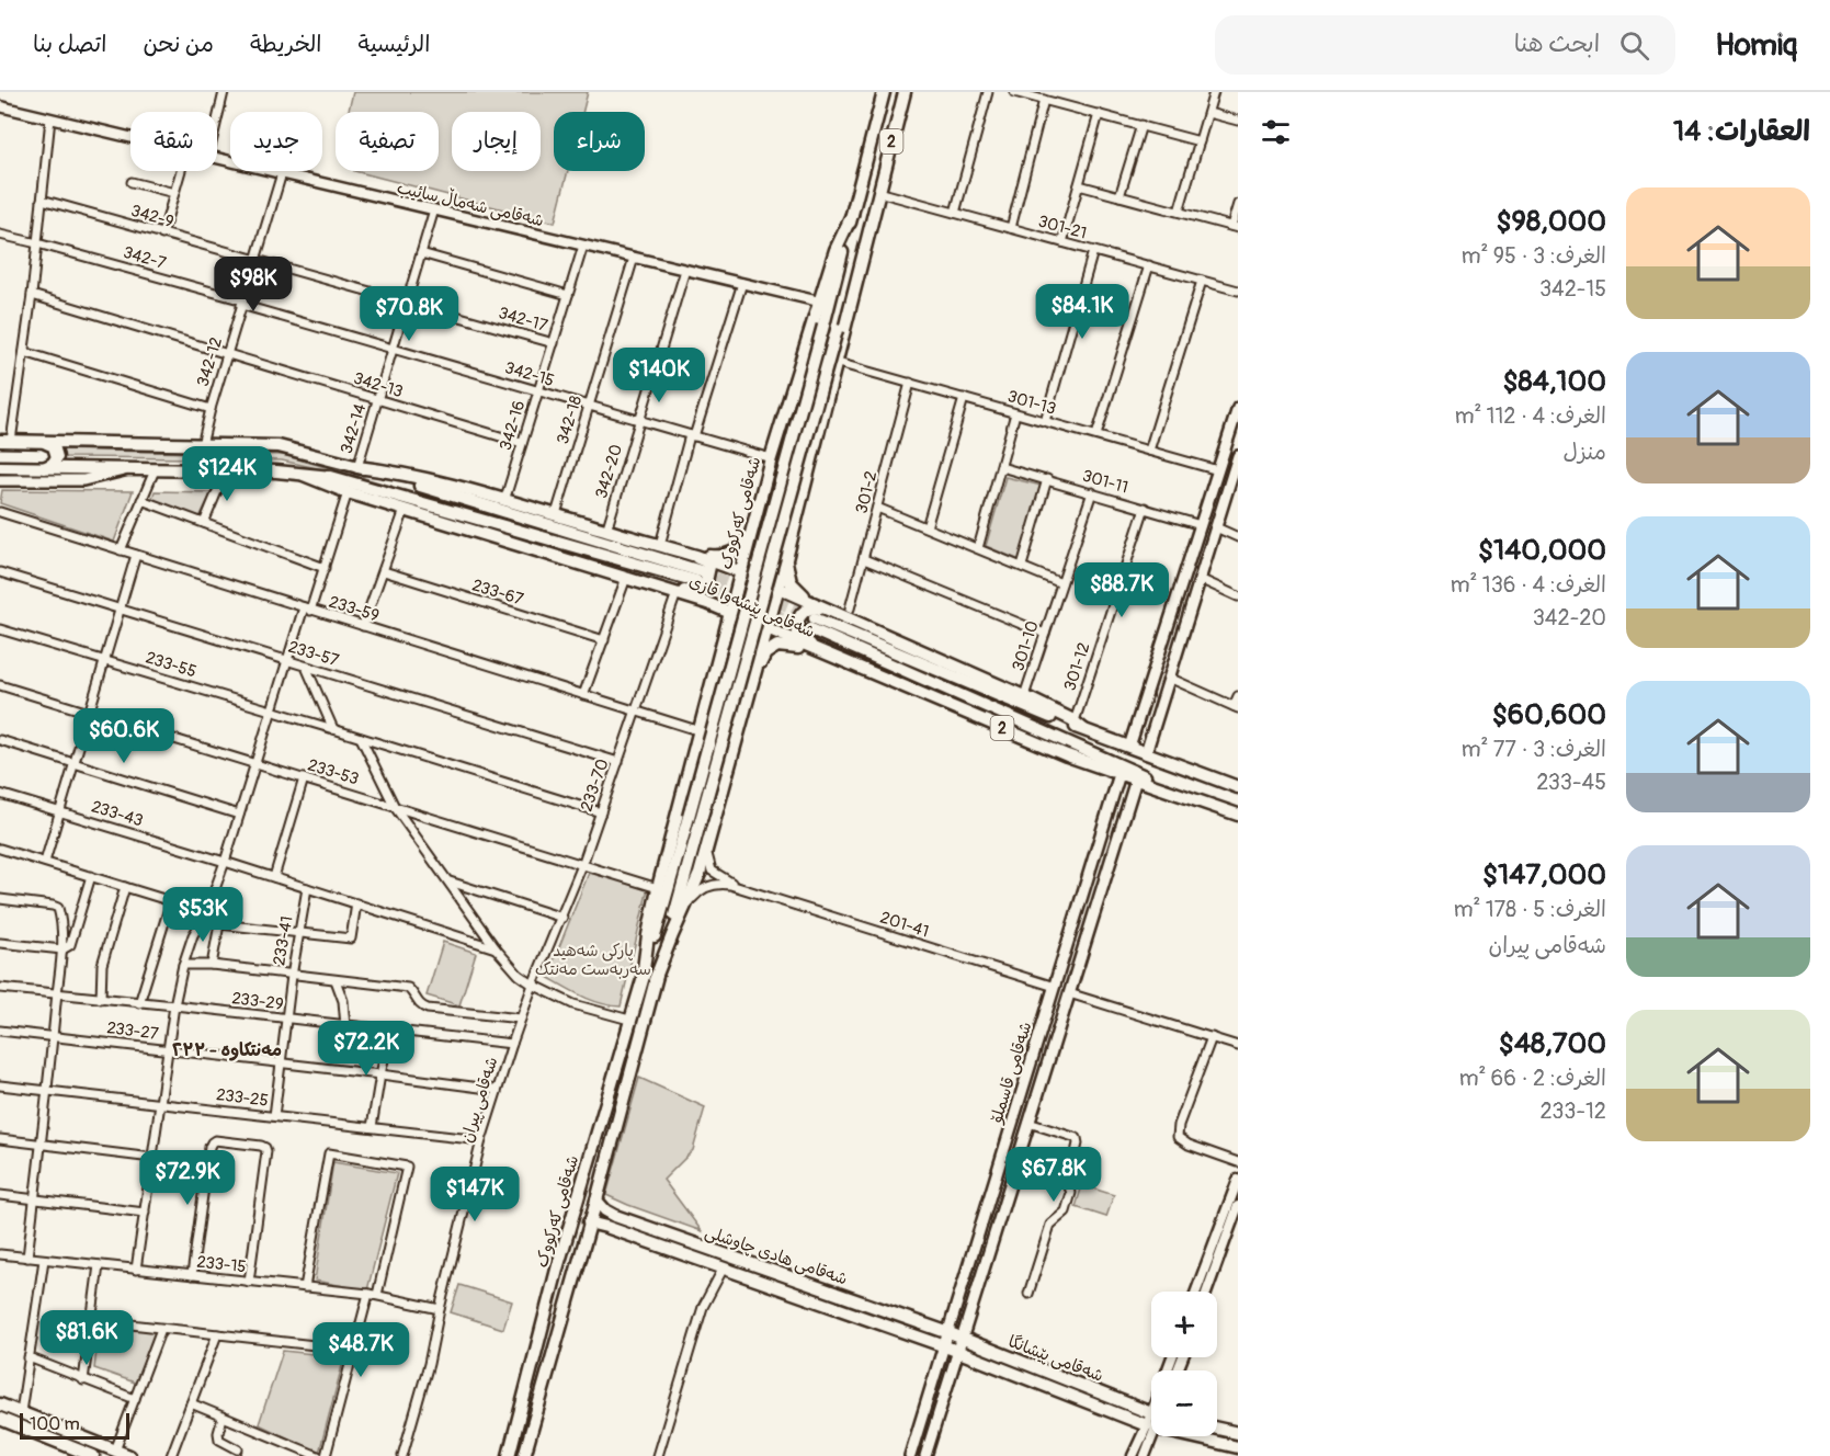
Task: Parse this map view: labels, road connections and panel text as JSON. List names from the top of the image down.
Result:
{
  "streets": {
    "main road": [
      "2",
      "شەقامی کەرکووک",
      "شەقامی پێشەوا قازی",
      "شەقامی قاسملۆ",
      "شەقامی هادی چاوشلی",
      "شەقامی پێشانگا"
    ],
    "street": [
      "شەقامی شەماڵ سائیب",
      "342-9",
      "301-21",
      "342-7",
      "342-17",
      "342-12",
      "342-15",
      "342-13",
      "301-13",
      "342-18",
      "342-16",
      "342-14",
      "342-20",
      "301-11",
      "301-2",
      "233-67",
      "233-59",
      "301-10",
      "233-57",
      "233-55",
      "301-12",
      "233-53",
      "233-70",
      "233-43",
      "201-41",
      "233-41",
      "233-29",
      "233-27",
      "233-25",
      "شەقامی پیران",
      "233-15"
    ]
  },
  "crossings": [
    ["2", "شەقامی کەرکووک"],
    ["2", "شەقامی پێشەوا قازی"],
    ["شەقامی شەماڵ سائیب", "342-12"],
    ["شەقامی شەماڵ سائیب", "342-18"],
    ["شەقامی شەماڵ سائیب", "342-16"],
    ["شەقامی شەماڵ سائیب", "342-14"],
    ["شەقامی شەماڵ سائیب", "342-20"],
    ["شەقامی شەماڵ سائیب", "شەقامی کەرکووک"],
    ["342-9", "342-17"],
    ["342-9", "342-12"],
    ["301-21", "شەقامی کەرکووک"],
    ["342-7", "342-12"],
    ["342-7", "342-15"],
    ["342-17", "342-12"],
    ["342-17", "342-16"],
    ["342-17", "342-14"],
    ["342-12", "342-15"],
    ["342-12", "342-13"],
    ["342-12", "شەقامی پێشەوا قازی"],
    ["342-15", "342-18"],
    ["342-15", "342-16"],
    ["342-15", "342-14"],
    ["342-15", "342-20"],
    ["342-15", "شەقامی کەرکووک"],
    ["342-13", "342-16"],
    ["342-13", "342-14"],
    ["301-13", "301-2"],
    ["301-13", "شەقامی کەرکووک"],
    ["342-18", "شەقامی پێشەوا قازی"],
    ["342-16", "شەقامی پێشەوا قازی"],
    ["342-14", "شەقامی پێشەوا قازی"],
    ["342-20", "شەقامی پێشەوا قازی"],
    ["301-11", "301-10"],
    ["301-11", "301-12"],
    ["301-2", "شەقامی پێشەوا قازی"],
    ["شەقامی کەرکووک", "شەقامی پێشەوا قازی"],
    ["شەقامی کەرکووک", "233-59"],
    ["شەقامی کەرکووک", "233-53"],
    ["شەقامی کەرکووک", "201-41"],
    ["شەقامی کەرکووک", "شەقامی هادی چاوشلی"],
    ["شەقامی پێشەوا قازی", "301-10"],
    ["شەقامی پێشەوا قازی", "301-12"],
    ["شەقامی پێشەوا قازی", "233-70"],
    ["شەقامی پێشەوا قازی", "شەقامی قاسملۆ"],
    ["233-59", "233-70"],
    ["233-57", "233-70"],
    ["233-55", "233-70"],
    ["233-53", "233-70"],
    ["233-70", "شەقامی پیران"],
    ["233-43", "233-41"],
    ["201-41", "شەقامی قاسملۆ"],
    ["233-41", "233-29"],
    ["233-41", "233-27"],
    ["233-41", "233-25"],
    ["233-29", "شەقامی پیران"],
    ["233-27", "شەقامی پیران"],
    ["شەقامی قاسملۆ", "شەقامی هادی چاوشلی"],
    ["شەقامی قاسملۆ", "شەقامی پێشانگا"],
    ["233-25", "شەقامی پیران"],
    ["شەقامی پیران", "233-15"],
    ["شەقامی هادی چاوشلی", "شەقامی پێشانگا"]
  ],
  "districts": ["مەنتکاوە - ٢٣٣"],
  "parks": ["پارکی شەهید سەربەست مەنتک"],
  "scale_bar": "100 m",
  "page": {
    "header": "Homiq",
    "search": "ابحث هنا",
    "nav": [
      "الرئيسية",
      "الخريطة",
      "من نحن",
      "اتصل بنا"
    ],
    "heading": "العقارات: 14",
    "chip": [
      "شراء",
      "إيجار",
      "تصفية",
      "جديد",
      "شقة"
    ],
    "list": [
      {
        "name": "$98,000",
        "note": "الغرف: 3 · 95 m² · 342-15"
      },
      {
        "name": "$84,100",
        "note": "الغرف: 4 · 112 m² · منزل"
      },
      {
        "name": "$140,000",
        "note": "الغرف: 4 · 136 m² · 342-20"
      },
      {
        "name": "$60,600",
        "note": "الغرف: 3 · 77 m² · 233-45"
      },
      {
        "name": "$147,000",
        "note": "الغرف: 5 · 178 m² · شەقامی پیران"
      },
      {
        "name": "$48,700",
        "note": "الغرف: 2 · 66 m² · 233-12"
      }
    ],
    "price": [
      "$98K",
      "$84.1K",
      "$70.8K",
      "$140K",
      "$124K",
      "$88.7K",
      "$60.6K",
      "$53K",
      "$72.2K",
      "$67.8K",
      "$72.9K",
      "$147K",
      "$81.6K",
      "$48.7K"
    ],
    "map_buttons": ["+", "−"],
    "scale": "100 m"
  }
}
